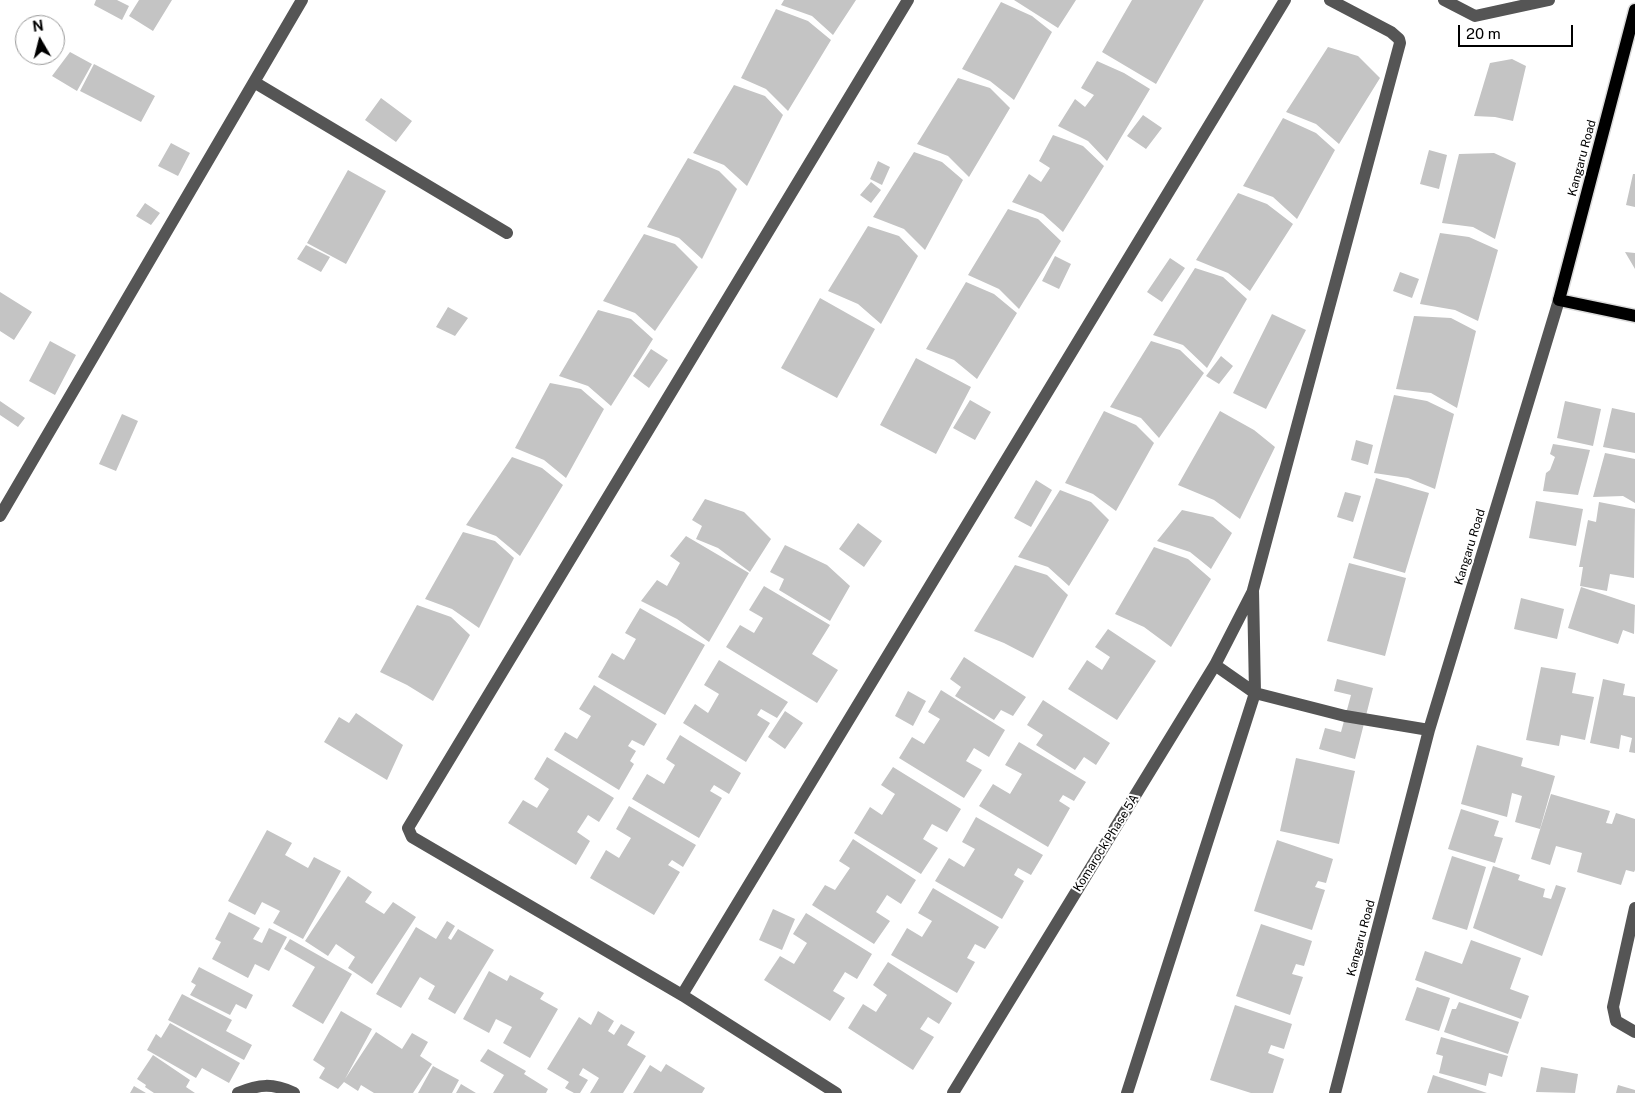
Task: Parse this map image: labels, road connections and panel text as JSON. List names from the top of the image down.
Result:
{
  "streets": {
    "main road": ["Kangaru Road"],
    "street": ["Komarock Phase 5A"]
  },
  "scale_bar": "20 m",
  "north": "top"
}
